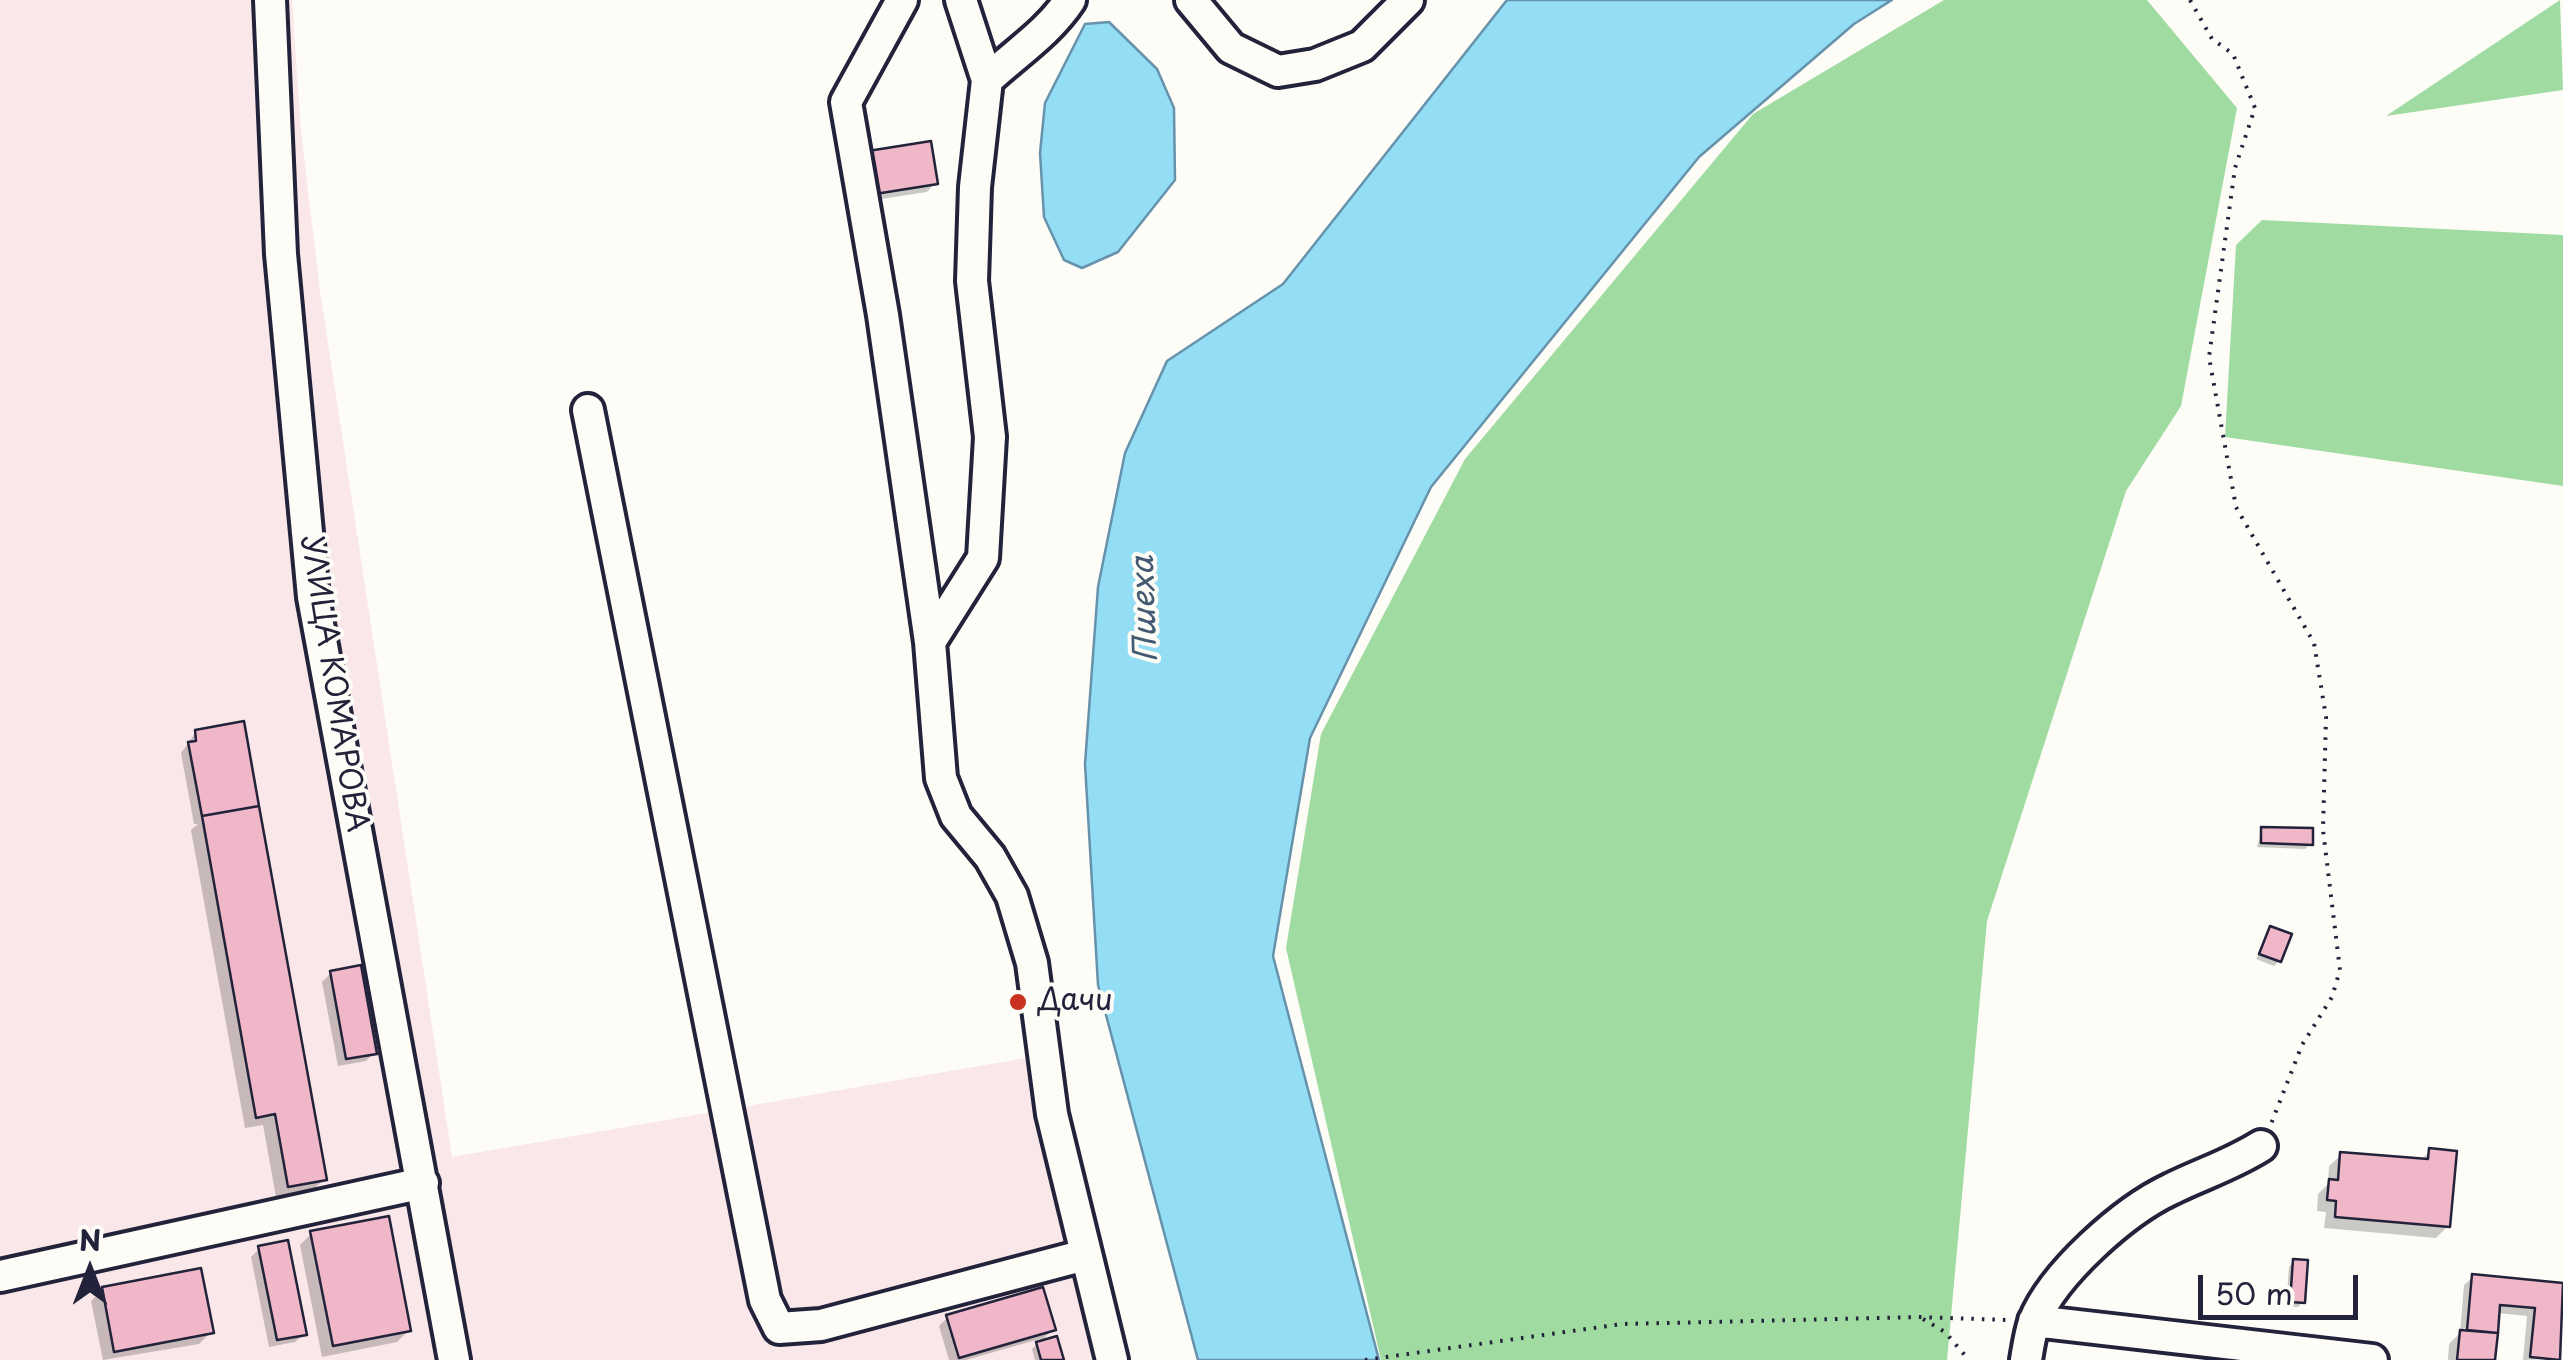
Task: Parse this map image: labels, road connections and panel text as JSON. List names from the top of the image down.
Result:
{
  "streets": {
    "lane": ["УЛИЦА КОМАРОВА"]
  },
  "water": ["Пшеха"],
  "places": ["Дачи"],
  "scale_bar": "50 m",
  "north": "top"
}
